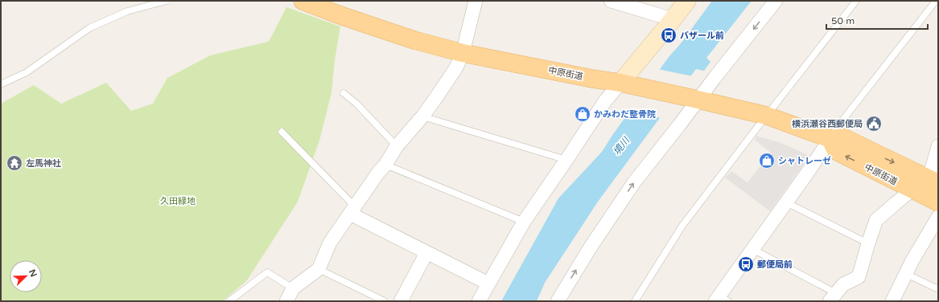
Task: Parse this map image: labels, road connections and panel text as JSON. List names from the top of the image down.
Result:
{
  "streets": {
    "main road": ["中原街道"]
  },
  "water": ["境川"],
  "parks": ["久田緑地"],
  "places": {
    "bus stop": ["バザール前", "郵便局前"],
    "shop": ["かみわだ整骨院", "シャトレーゼ"],
    "public building": ["横浜瀬谷西郵便局"],
    "temple": ["左馬神社"]
  },
  "scale_bar": "50 m",
  "north": "top right"
}
